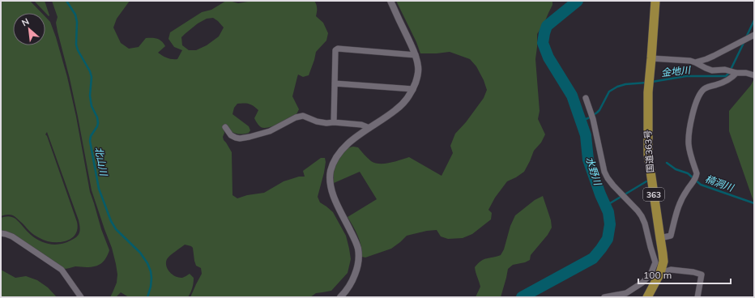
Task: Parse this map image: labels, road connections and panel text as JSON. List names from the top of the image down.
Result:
{
  "streets": {
    "highway": ["国道363号", "363"]
  },
  "water": [
    "金地川",
    "北山川",
    "水野川",
    "楠洞川"
  ],
  "scale_bar": "100 m",
  "north": "top left"
}
